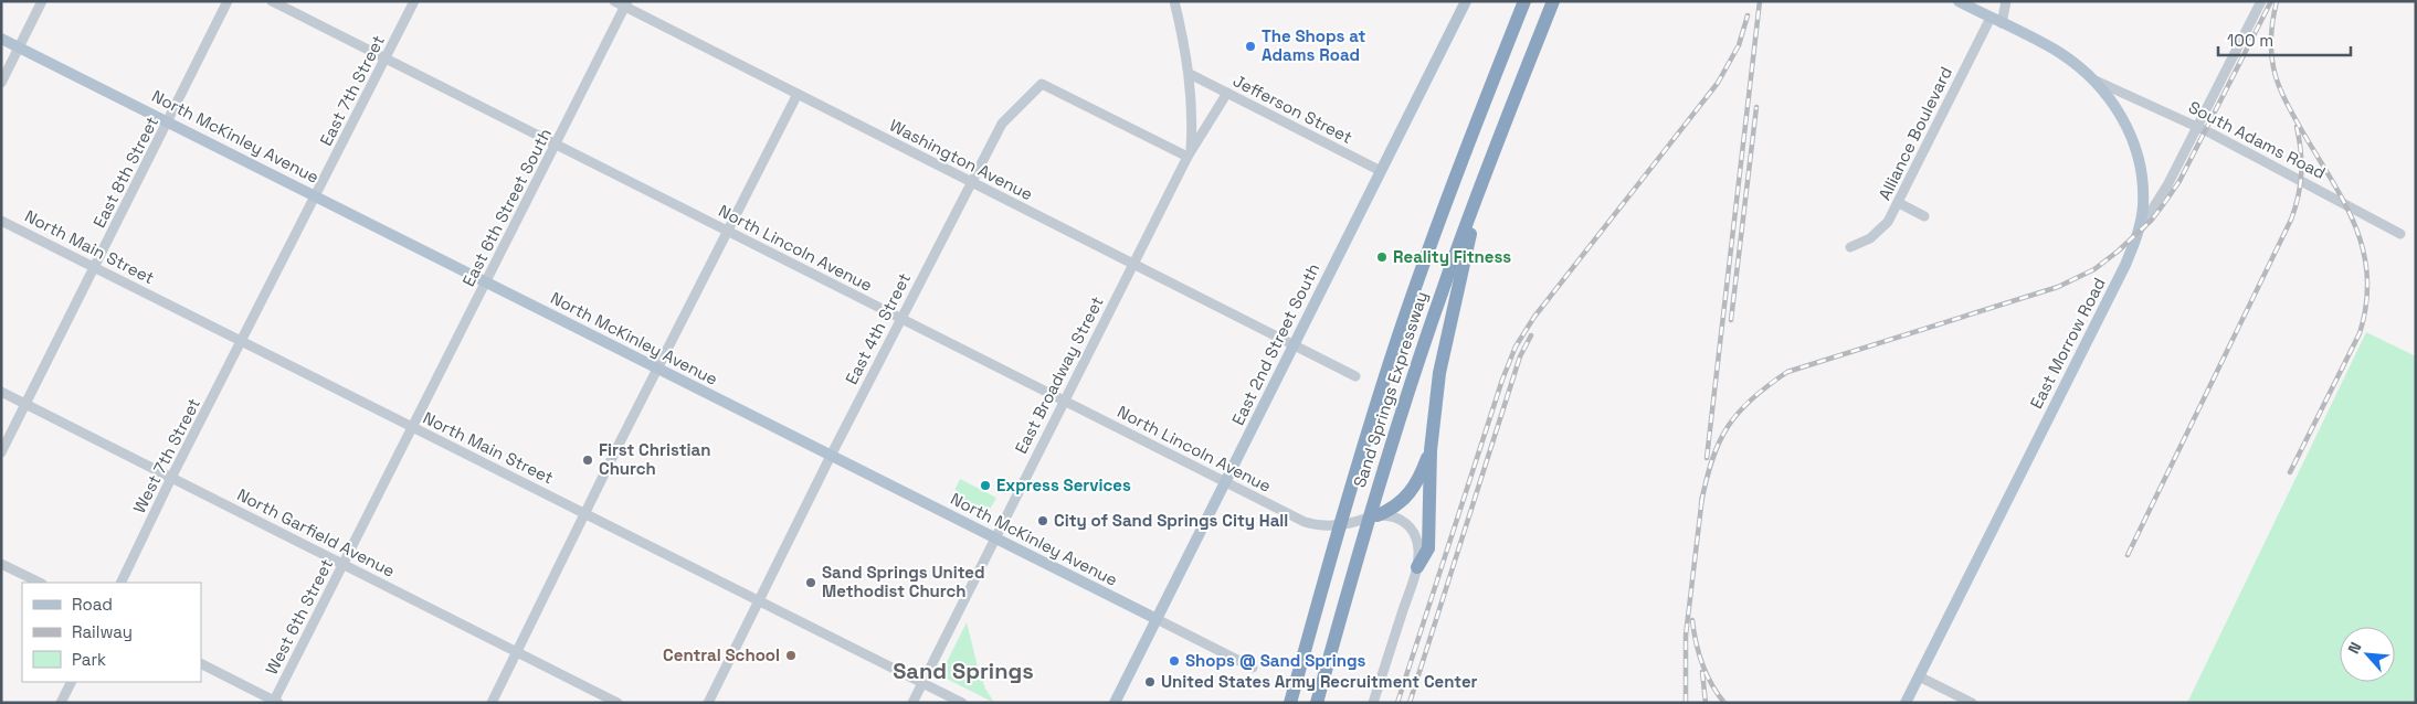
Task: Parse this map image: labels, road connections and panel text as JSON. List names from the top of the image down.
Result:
{
  "streets": {
    "highway": ["Sand Springs Expressway"],
    "main road": [
      "North McKinley Avenue",
      "South Adams Road",
      "East Morrow Road",
      "East 2nd Street South"
    ],
    "street": [
      "East 7th Street",
      "Jefferson Street",
      "Alliance Boulevard",
      "Washington Avenue",
      "East 8th Street",
      "East 6th Street South",
      "North Main Street",
      "North Lincoln Avenue",
      "East 4th Street",
      "East Broadway Street",
      "West 7th Street",
      "North Garfield Avenue",
      "West 6th Street"
    ]
  },
  "crossings": [
    ["East 7th Street", "North McKinley Avenue"],
    ["East 7th Street", "North Main Street"],
    ["East 7th Street", "North Lincoln Avenue"],
    ["East 7th Street", "West 7th Street"],
    ["Jefferson Street", "East 2nd Street South"],
    ["Jefferson Street", "East Broadway Street"],
    ["Alliance Boulevard", "South Adams Road"],
    ["North McKinley Avenue", "East 8th Street"],
    ["North McKinley Avenue", "East 6th Street South"],
    ["North McKinley Avenue", "East 4th Street"],
    ["North McKinley Avenue", "East 2nd Street South"],
    ["North McKinley Avenue", "East Broadway Street"],
    ["South Adams Road", "East Morrow Road"],
    ["Washington Avenue", "East 6th Street South"],
    ["Washington Avenue", "East 4th Street"],
    ["Washington Avenue", "East 2nd Street South"],
    ["Washington Avenue", "East Broadway Street"],
    ["East 8th Street", "North Main Street"],
    ["East 8th Street", "North Garfield Avenue"],
    ["East 6th Street South", "North Main Street"],
    ["East 6th Street South", "North Lincoln Avenue"],
    ["East 6th Street South", "West 6th Street"],
    ["North Main Street", "East 4th Street"],
    ["North Main Street", "East Broadway Street"],
    ["North Main Street", "West 7th Street"],
    ["North Main Street", "West 6th Street"],
    ["North Lincoln Avenue", "East 4th Street"],
    ["North Lincoln Avenue", "East 2nd Street South"],
    ["North Lincoln Avenue", "East Broadway Street"],
    ["East 4th Street", "East Broadway Street"],
    ["West 7th Street", "North Garfield Avenue"],
    ["North Garfield Avenue", "West 6th Street"]
  ],
  "districts": ["Sand Springs"],
  "places": [
    "The Shops at Adams Road",
    "Reality Fitness",
    "First Christian Church",
    "Express Services",
    "City of Sand Springs City Hall",
    "Sand Springs United Methodist Church",
    "Central School",
    "Shops @ Sand Springs",
    "United States Army Recruitment Center"
  ],
  "legend": ["Road", "Railway", "Park"],
  "scale_bar": "100 m",
  "north": "top left"
}
